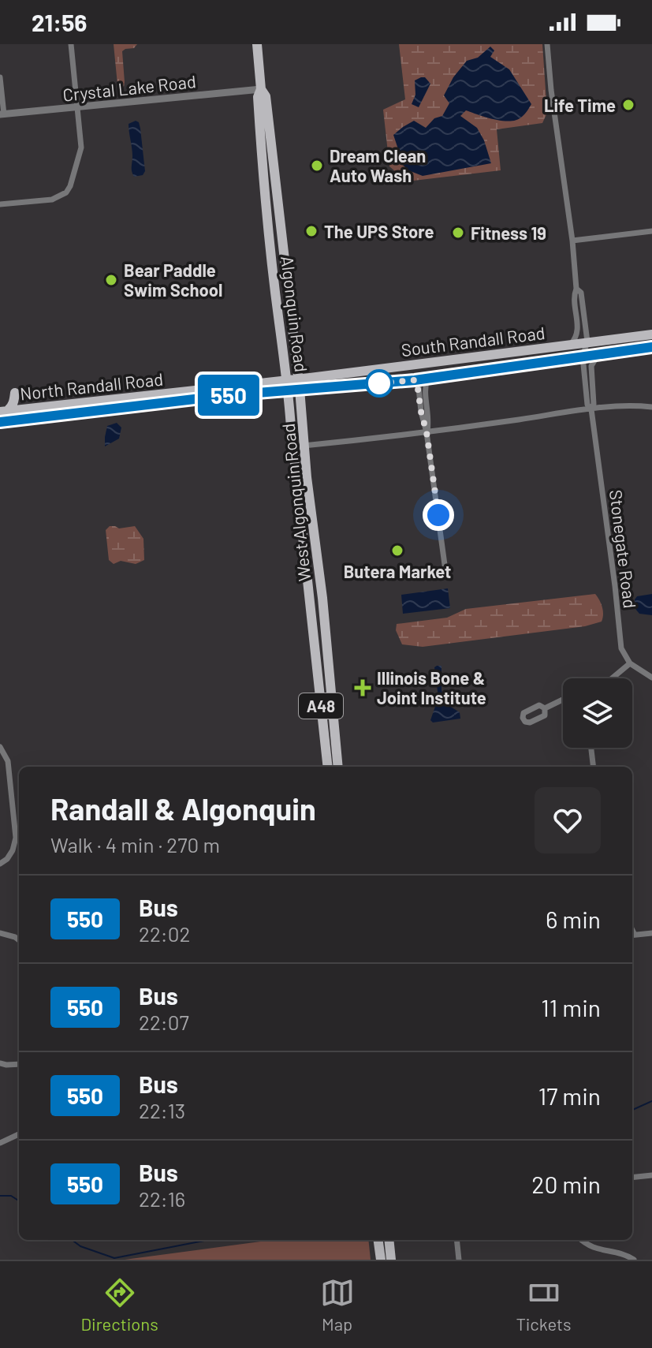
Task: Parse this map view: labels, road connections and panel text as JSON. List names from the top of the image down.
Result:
{
  "streets": {
    "main road": [
      "Algonquin Road",
      "South Randall Road",
      "North Randall Road",
      "West Algonquin Road",
      "A48"
    ],
    "street": ["Crystal Lake Road", "Stonegate Road"]
  },
  "crossings": [
    ["Crystal Lake Road", "Algonquin Road"],
    ["Crystal Lake Road", "West Algonquin Road"],
    ["Algonquin Road", "North Randall Road"],
    ["Algonquin Road", "West Algonquin Road"],
    ["South Randall Road", "North Randall Road"],
    ["South Randall Road", "West Algonquin Road"],
    ["South Randall Road", "Stonegate Road"],
    ["North Randall Road", "West Algonquin Road"]
  ],
  "places": {
    "other": [
      "Life Time",
      "Dream Clean Auto Wash",
      "The UPS Store",
      "Fitness 19",
      "Bear Paddle Swim School",
      "Butera Market"
    ],
    "health": ["Illinois Bone & Joint Institute"]
  },
  "lines": ["bus line 550"],
  "page": {
    "status": "21:56",
    "on_map": "550",
    "heading": ["Randall & Algonquin", "Walk · 4 min · 270 m"],
    "list": [
      {
        "mark": "550",
        "name": "Bus",
        "note": "22:02",
        "value": "6 min"
      },
      {
        "mark": "550",
        "name": "Bus",
        "note": "22:07",
        "value": "11 min"
      },
      {
        "mark": "550",
        "name": "Bus",
        "note": "22:13",
        "value": "17 min"
      },
      {
        "mark": "550",
        "name": "Bus",
        "note": "22:16",
        "value": "20 min"
      }
    ],
    "tabs": ["Directions", "Map", "Tickets"]
  }
}
